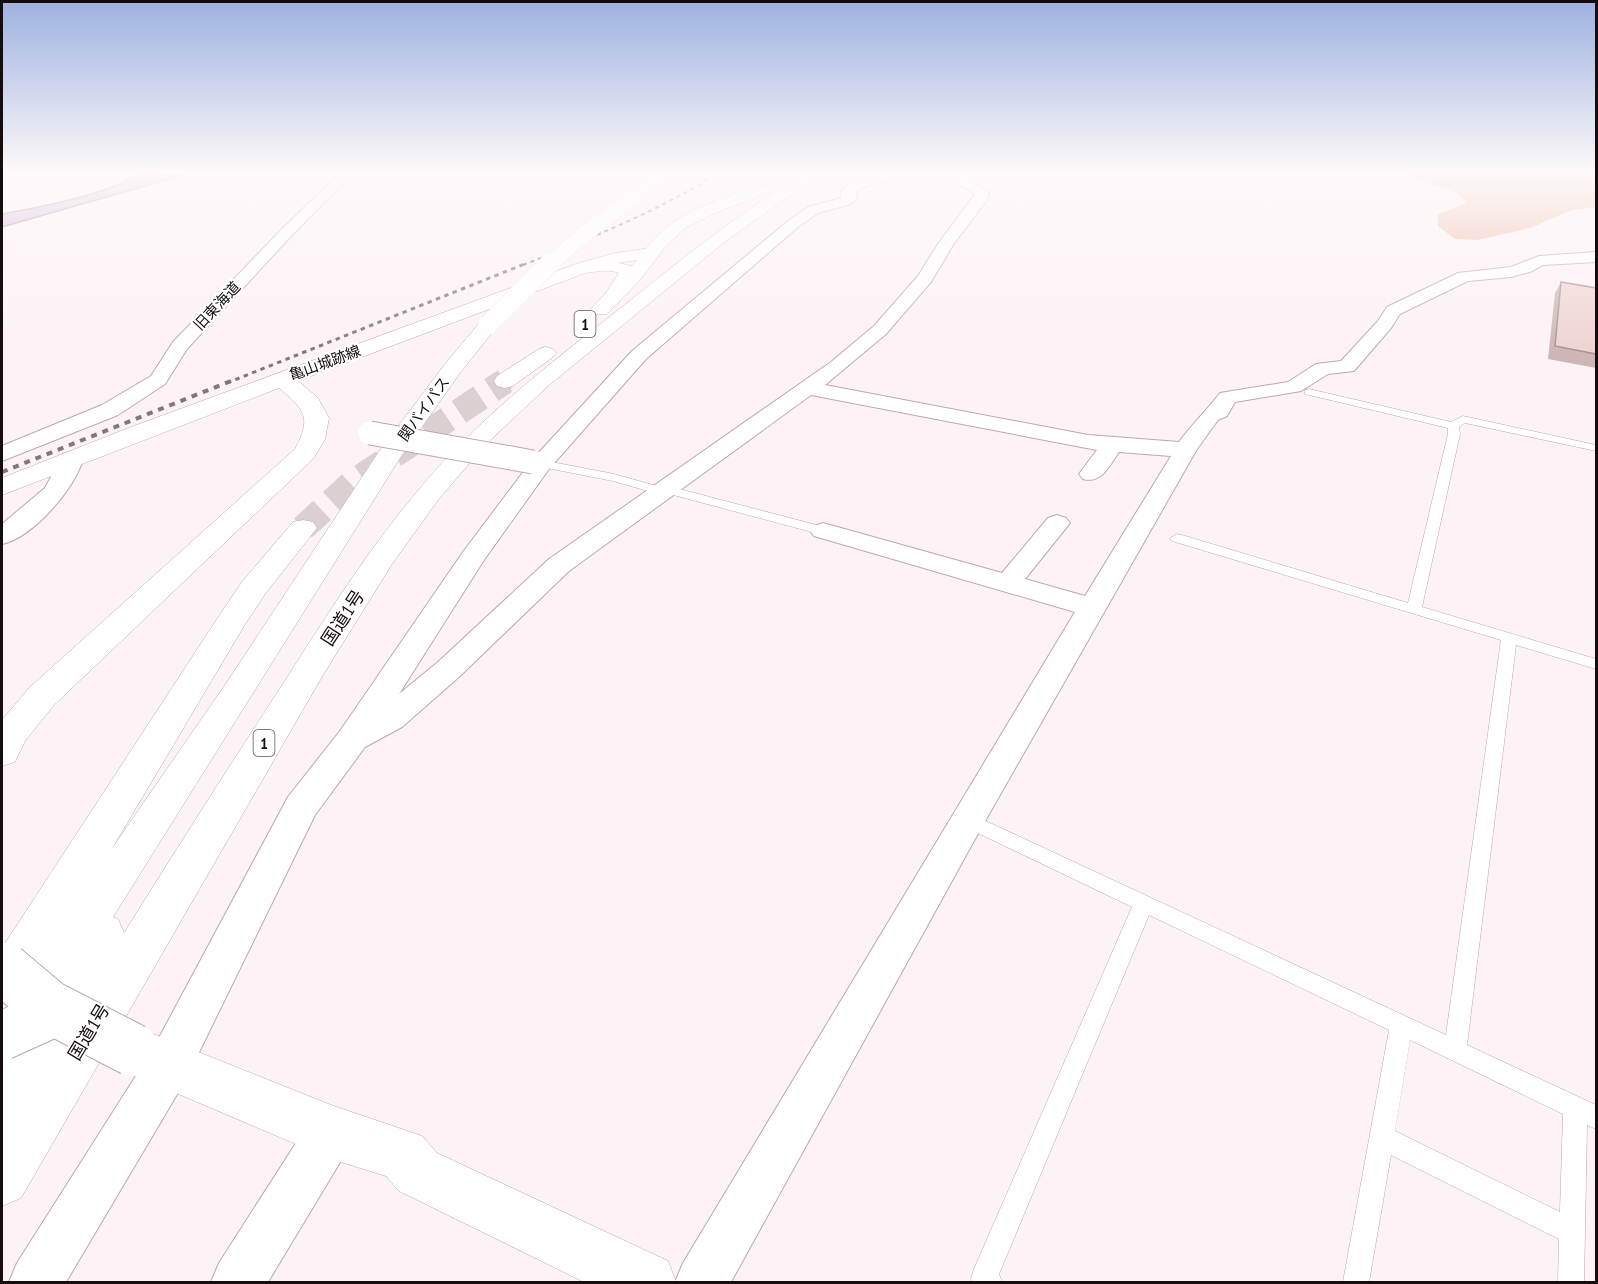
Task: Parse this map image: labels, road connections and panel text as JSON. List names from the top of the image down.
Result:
{
  "streets": {
    "main road": [
      "1",
      "亀山城跡線",
      "関バイパス",
      "国道1号"
    ],
    "street": ["旧東海道"]
  },
  "crossings": [
    ["亀山城跡線", "国道1号"]
  ]
}
